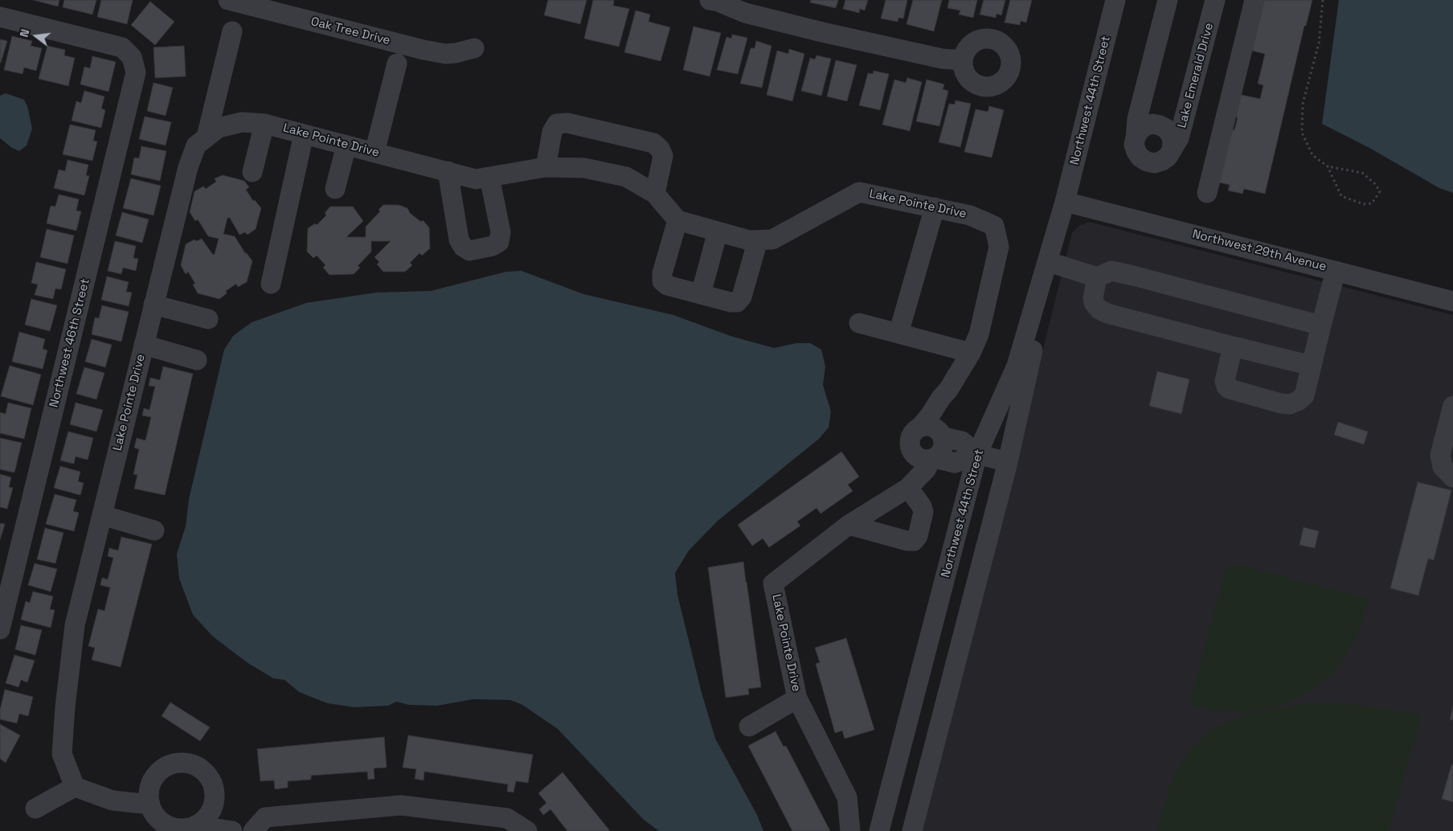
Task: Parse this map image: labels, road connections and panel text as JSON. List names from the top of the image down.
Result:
{
  "streets": {
    "street": [
      "Oak Tree Drive",
      "Lake Emerald Drive",
      "Northwest 44th Street",
      "Lake Pointe Drive",
      "Northwest 29th Avenue",
      "Northwest 46th Street"
    ]
  },
  "crossings": [
    ["Northwest 44th Street", "Northwest 29th Avenue"]
  ],
  "north": "left"
}
